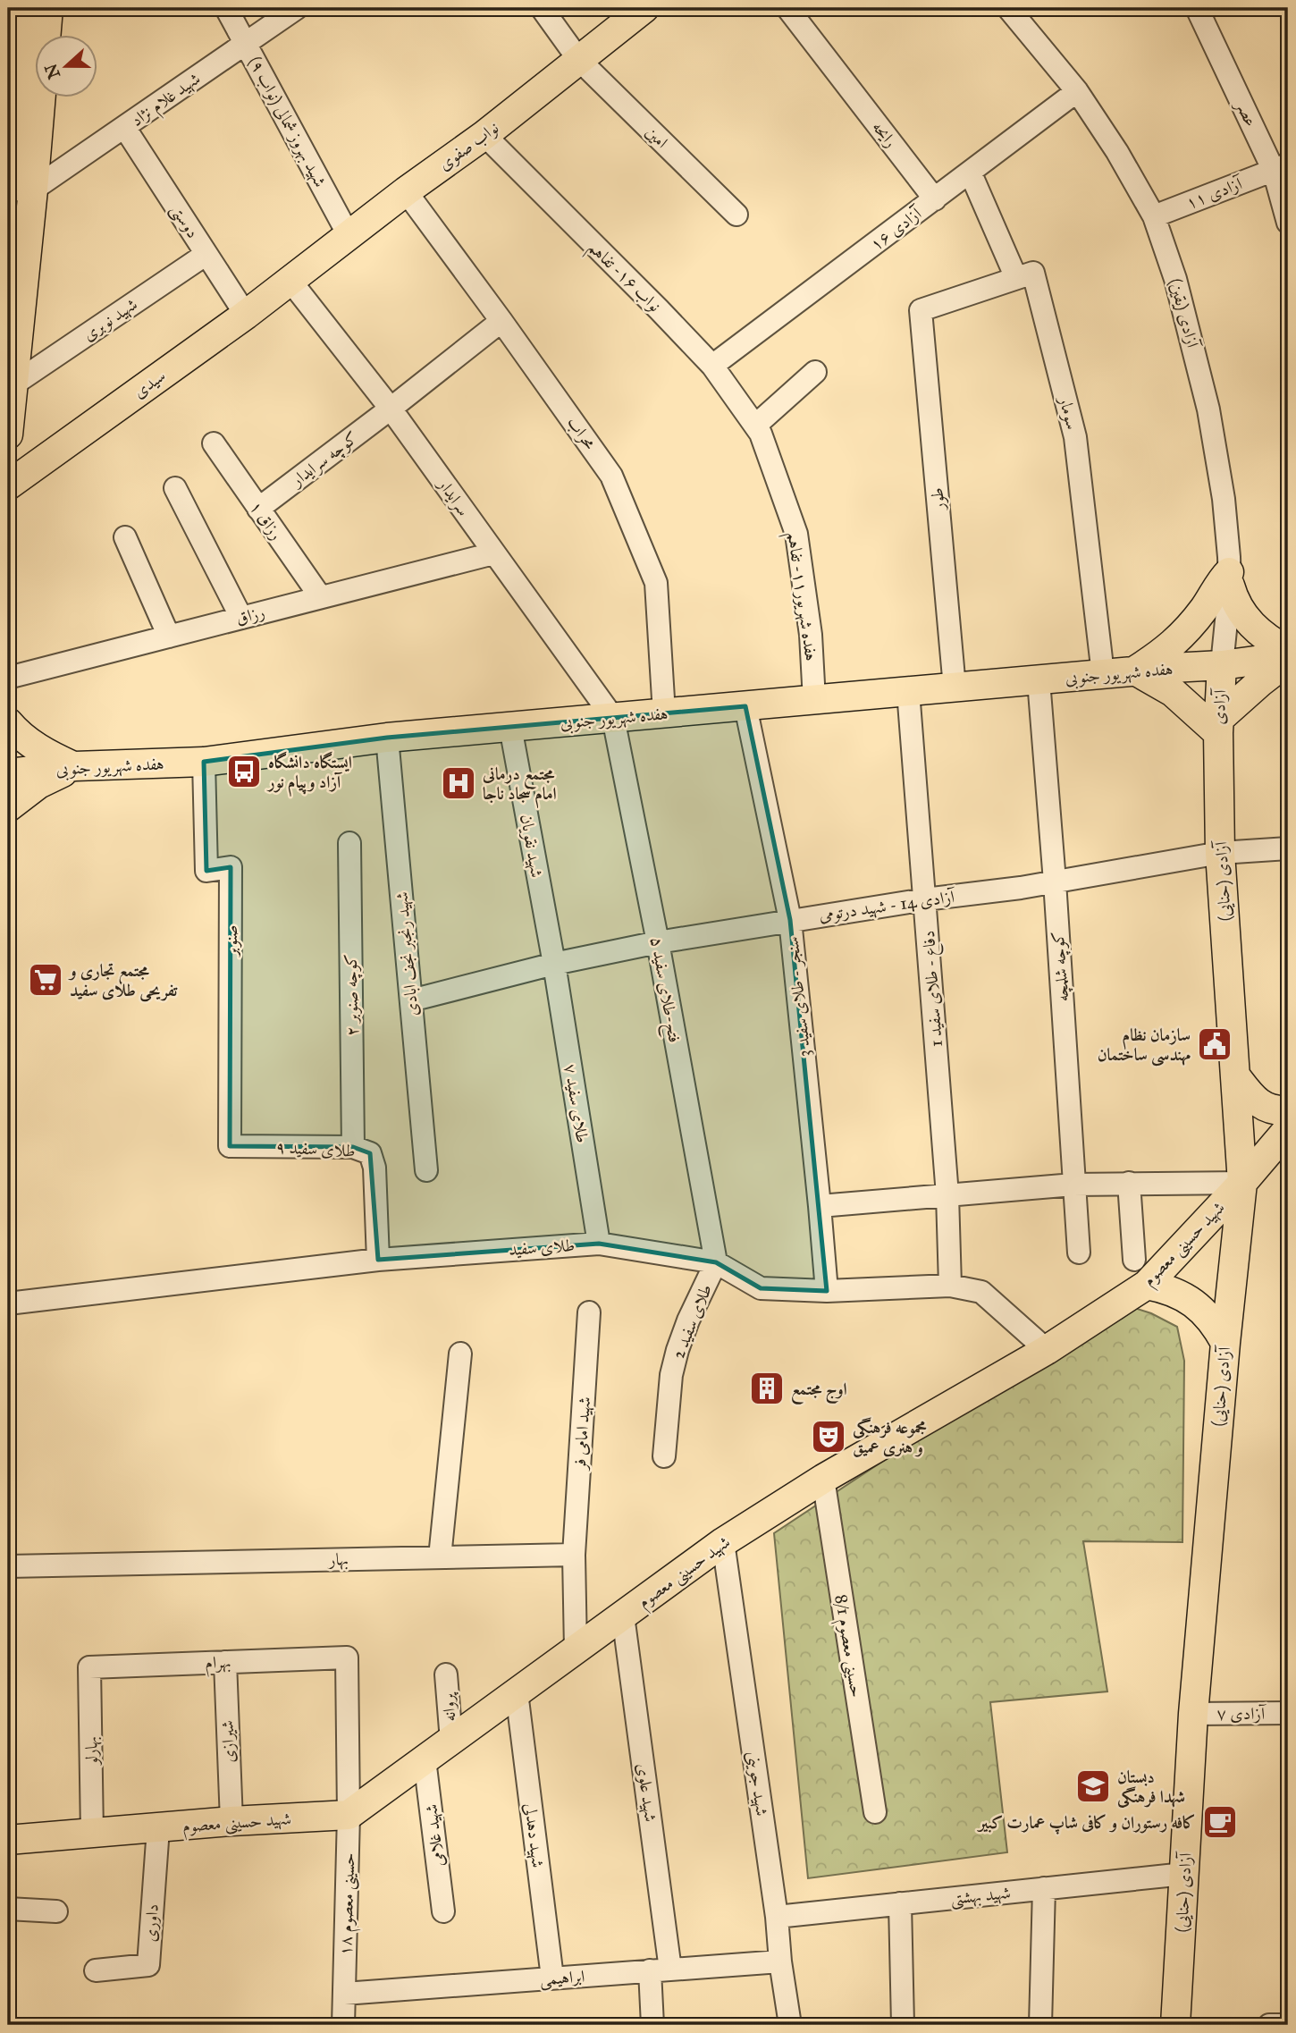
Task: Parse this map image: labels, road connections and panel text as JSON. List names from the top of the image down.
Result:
{
  "streets": {
    "main road": [
      "نواب صفوی",
      "سیدی",
      "هفده شهریور جنوبی",
      "آزادی",
      "آزادی (حنایی)",
      "شهید حسینی معصوم"
    ],
    "street": [
      "شهید غلام نژاد",
      "عصر",
      "شهید بهروز شمالی (نواب ۹)",
      "رایحه",
      "امین",
      "آزادی ۱۱",
      "دوستی",
      "آزادی ۱۶",
      "نواب ۱۶- تفاهم",
      "آزادی (یقین)",
      "شهید نوبری",
      "سومار",
      "محراب",
      "کوچه سرایدار",
      "سرایدار",
      "طور",
      "رزاق ۱",
      "هفده شهریور۱۱- تفاهم",
      "رزاق",
      "شهید نقویان",
      "آزادی 14 - شهید درتومی",
      "صنوبر",
      "شهید رنجبر نجف ابادی",
      "کوچه شلمچه",
      "دفاع - طلای سفید 1",
      "فتح-طلای سفید ۵",
      "کوچه صنوبر ۲",
      "سنجر - طلای سفید 3",
      "طلای سفید ۷",
      "طلای سفید ۹",
      "طلای سفید",
      "طلای سفید 2",
      "شهید امامی فر",
      "بهار",
      "حسینی معصوم 8/1",
      "بهرام",
      "پروانه",
      "آزادی ۷",
      "شیرازی",
      "بهارلو",
      "شهید جوینی",
      "شهید علوی",
      "شهید غلامی",
      "شهید دهدلی",
      "شهید بهشتی",
      "حسینی معصوم ۱۸",
      "داوری",
      "ابراهیمی"
    ]
  },
  "crossings": [
    ["شهید غلام نژاد", "شهید بهروز شمالی (نواب ۹)"],
    ["شهید غلام نژاد", "دوستی"],
    ["عصر", "آزادی ۱۱"],
    ["شهید بهروز شمالی (نواب ۹)", "نواب صفوی"],
    ["رایحه", "آزادی ۱۶"],
    ["امین", "نواب صفوی"],
    ["نواب صفوی", "نواب ۱۶- تفاهم"],
    ["نواب صفوی", "سیدی"],
    ["نواب صفوی", "محراب"],
    ["نواب صفوی", "سرایدار"],
    ["آزادی ۱۱", "آزادی (یقین)"],
    ["دوستی", "شهید نوبری"],
    ["دوستی", "سیدی"],
    ["آزادی ۱۶", "نواب ۱۶- تفاهم"],
    ["آزادی ۱۶", "آزادی (یقین)"],
    ["نواب ۱۶- تفاهم", "هفده شهریور۱۱- تفاهم"],
    ["آزادی (یقین)", "هفده شهریور جنوبی"],
    ["آزادی (یقین)", "آزادی"],
    ["سیدی", "سرایدار"],
    ["سومار", "طور"],
    ["سومار", "هفده شهریور جنوبی"],
    ["محراب", "کوچه سرایدار"],
    ["محراب", "هفده شهریور جنوبی"],
    ["کوچه سرایدار", "سرایدار"],
    ["کوچه سرایدار", "رزاق ۱"],
    ["سرایدار", "رزاق"],
    ["سرایدار", "هفده شهریور جنوبی"],
    ["سرایدار", "فتح-طلای سفید ۵"],
    ["طور", "هفده شهریور جنوبی"],
    ["رزاق ۱", "رزاق"],
    ["هفده شهریور۱۱- تفاهم", "هفده شهریور جنوبی"],
    ["هفده شهریور جنوبی", "آزادی"],
    ["هفده شهریور جنوبی", "شهید نقویان"],
    ["هفده شهریور جنوبی", "صنوبر"],
    ["هفده شهریور جنوبی", "شهید رنجبر نجف ابادی"],
    ["هفده شهریور جنوبی", "کوچه شلمچه"],
    ["هفده شهریور جنوبی", "دفاع - طلای سفید 1"],
    ["هفده شهریور جنوبی", "فتح-طلای سفید ۵"],
    ["هفده شهریور جنوبی", "سنجر - طلای سفید 3"],
    ["آزادی", "آزادی (حنایی)"],
    ["شهید نقویان", "آزادی 14 - شهید درتومی"],
    ["شهید نقویان", "طلای سفید ۷"],
    ["آزادی (حنایی)", "آزادی 14 - شهید درتومی"],
    ["آزادی (حنایی)", "شهید حسینی معصوم"],
    ["آزادی (حنایی)", "آزادی ۷"],
    ["آزادی (حنایی)", "شهید بهشتی"],
    ["آزادی 14 - شهید درتومی", "شهید رنجبر نجف ابادی"],
    ["آزادی 14 - شهید درتومی", "کوچه شلمچه"],
    ["آزادی 14 - شهید درتومی", "دفاع - طلای سفید 1"],
    ["آزادی 14 - شهید درتومی", "فتح-طلای سفید ۵"],
    ["آزادی 14 - شهید درتومی", "سنجر - طلای سفید 3"],
    ["آزادی 14 - شهید درتومی", "طلای سفید ۷"],
    ["صنوبر", "طلای سفید ۹"],
    ["دفاع - طلای سفید 1", "طلای سفید"],
    ["فتح-طلای سفید ۵", "طلای سفید"],
    ["فتح-طلای سفید ۵", "طلای سفید 2"],
    ["کوچه صنوبر ۲", "طلای سفید ۹"],
    ["سنجر - طلای سفید 3", "طلای سفید"],
    ["طلای سفید ۷", "طلای سفید"],
    ["طلای سفید ۹", "طلای سفید"],
    ["شهید حسینی معصوم", "طلای سفید"],
    ["شهید حسینی معصوم", "حسینی معصوم 8/1"],
    ["شهید حسینی معصوم", "پروانه"],
    ["شهید حسینی معصوم", "شیرازی"],
    ["شهید حسینی معصوم", "بهارلو"],
    ["شهید حسینی معصوم", "شهید جوینی"],
    ["شهید حسینی معصوم", "شهید علوی"],
    ["شهید حسینی معصوم", "شهید غلامی"],
    ["شهید حسینی معصوم", "شهید دهدلی"],
    ["شهید حسینی معصوم", "حسینی معصوم ۱۸"],
    ["شهید حسینی معصوم", "داوری"],
    ["طلای سفید", "طلای سفید 2"],
    ["شهید امامی فر", "بهار"],
    ["بهرام", "شیرازی"],
    ["بهرام", "بهارلو"],
    ["بهرام", "حسینی معصوم ۱۸"],
    ["شهید جوینی", "شهید بهشتی"],
    ["شهید جوینی", "ابراهیمی"],
    ["شهید علوی", "ابراهیمی"],
    ["شهید دهدلی", "ابراهیمی"],
    ["حسینی معصوم ۱۸", "ابراهیمی"]
  ],
  "places": {
    "bus stop": ["ایستگاه دانشگاه آزاد وپیام نور"],
    "hospital": ["مجتمع درمانی امام سجاد ناجا"],
    "supermarket": ["مجتمع تجاری و تفریحی طلای سفید"],
    "public building": ["سازمان نظام مهندسی ساختمان"],
    "building": ["اوج مجتمع"],
    "theatre": ["مجموعه فرهنگی و هنری عمیق"],
    "school or university": ["دبستان شهدا فرهنگی"],
    "cafe": ["کافه رستوران و کافی شاپ عمارت کبیر"]
  },
  "north": "left"
}
